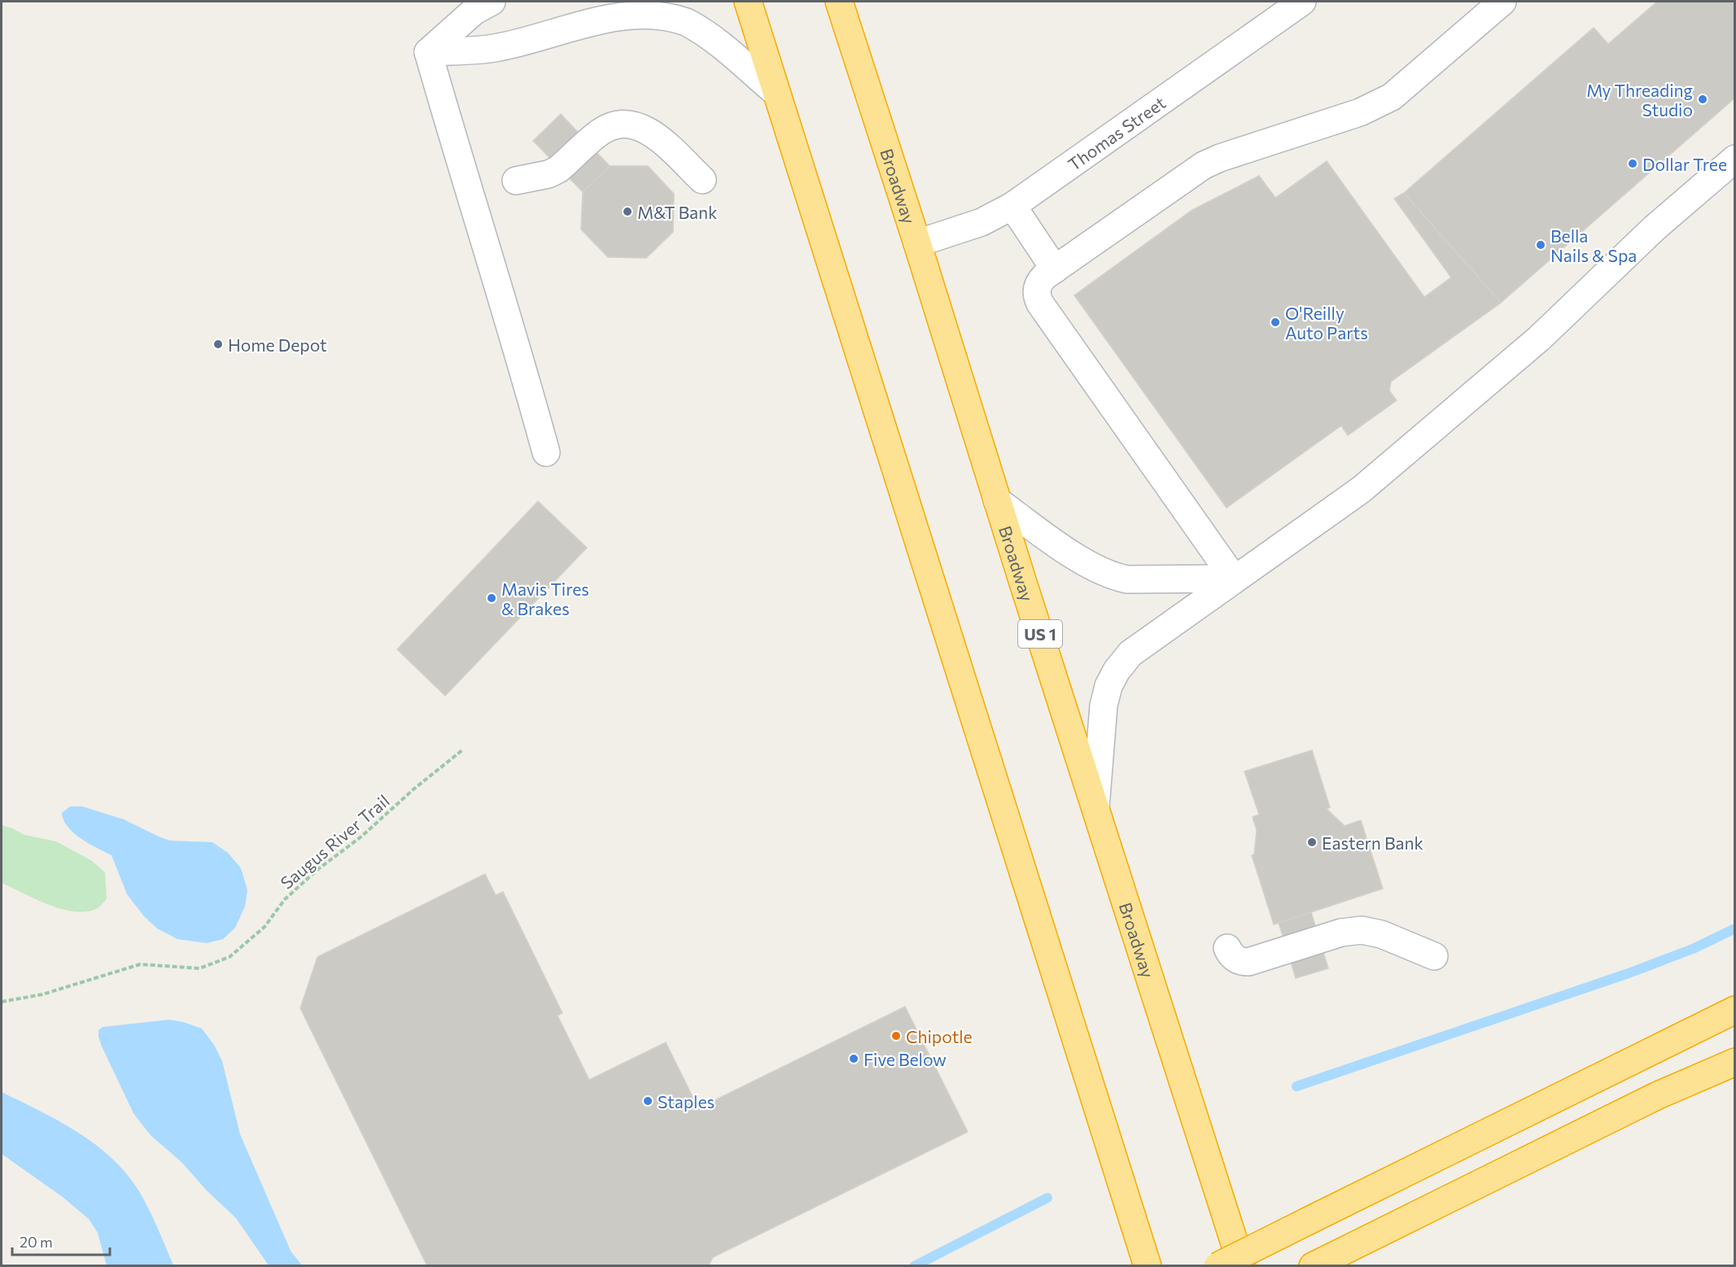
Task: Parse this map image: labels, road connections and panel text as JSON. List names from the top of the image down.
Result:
{
  "streets": {
    "highway": ["Broadway", "US 1"],
    "street": ["Thomas Street"],
    "path": ["Saugus River Trail"]
  },
  "crossings": [
    ["Thomas Street", "Broadway"]
  ],
  "places": [
    "My Threading Studio",
    "Dollar Tree",
    "M&T Bank",
    "Bella Nails & Spa",
    "O'Reilly Auto Parts",
    "Home Depot",
    "Mavis Tires & Brakes",
    "Eastern Bank",
    "Chipotle",
    "Five Below",
    "Staples"
  ],
  "scale_bar": "20 m"
}
